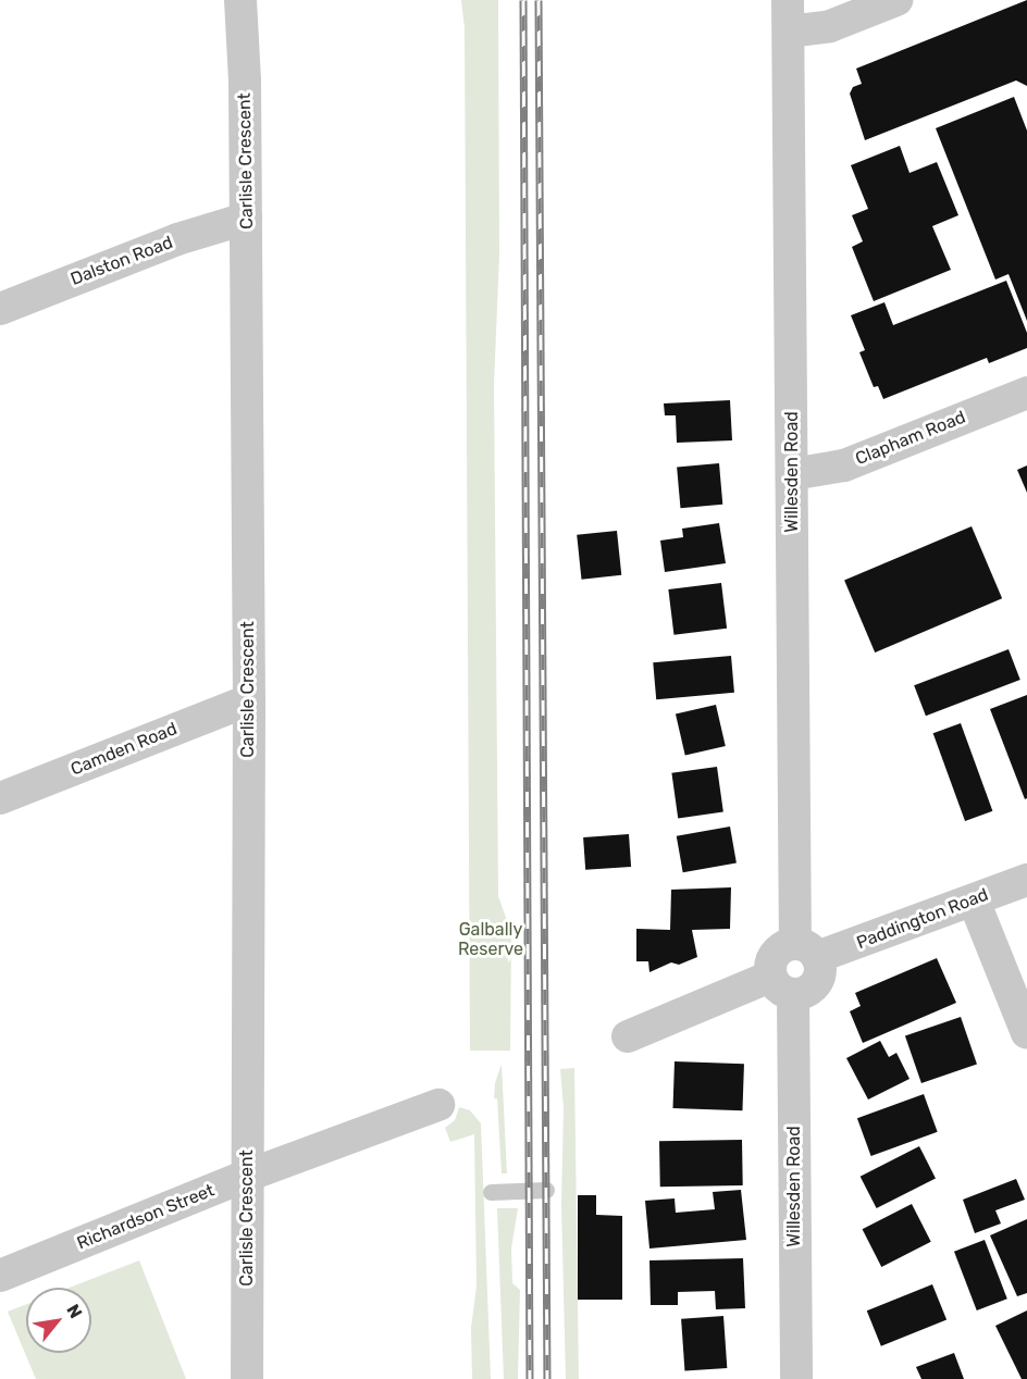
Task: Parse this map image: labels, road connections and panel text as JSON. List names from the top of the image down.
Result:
{
  "streets": {
    "street": [
      "Carlisle Crescent",
      "Dalston Road",
      "Clapham Road",
      "Willesden Road",
      "Camden Road",
      "Paddington Road",
      "Richardson Street"
    ]
  },
  "crossings": [
    ["Carlisle Crescent", "Dalston Road"],
    ["Carlisle Crescent", "Camden Road"],
    ["Carlisle Crescent", "Richardson Street"],
    ["Clapham Road", "Willesden Road"],
    ["Willesden Road", "Paddington Road"]
  ],
  "parks": ["Galbally Reserve"],
  "north": "top right"
}
